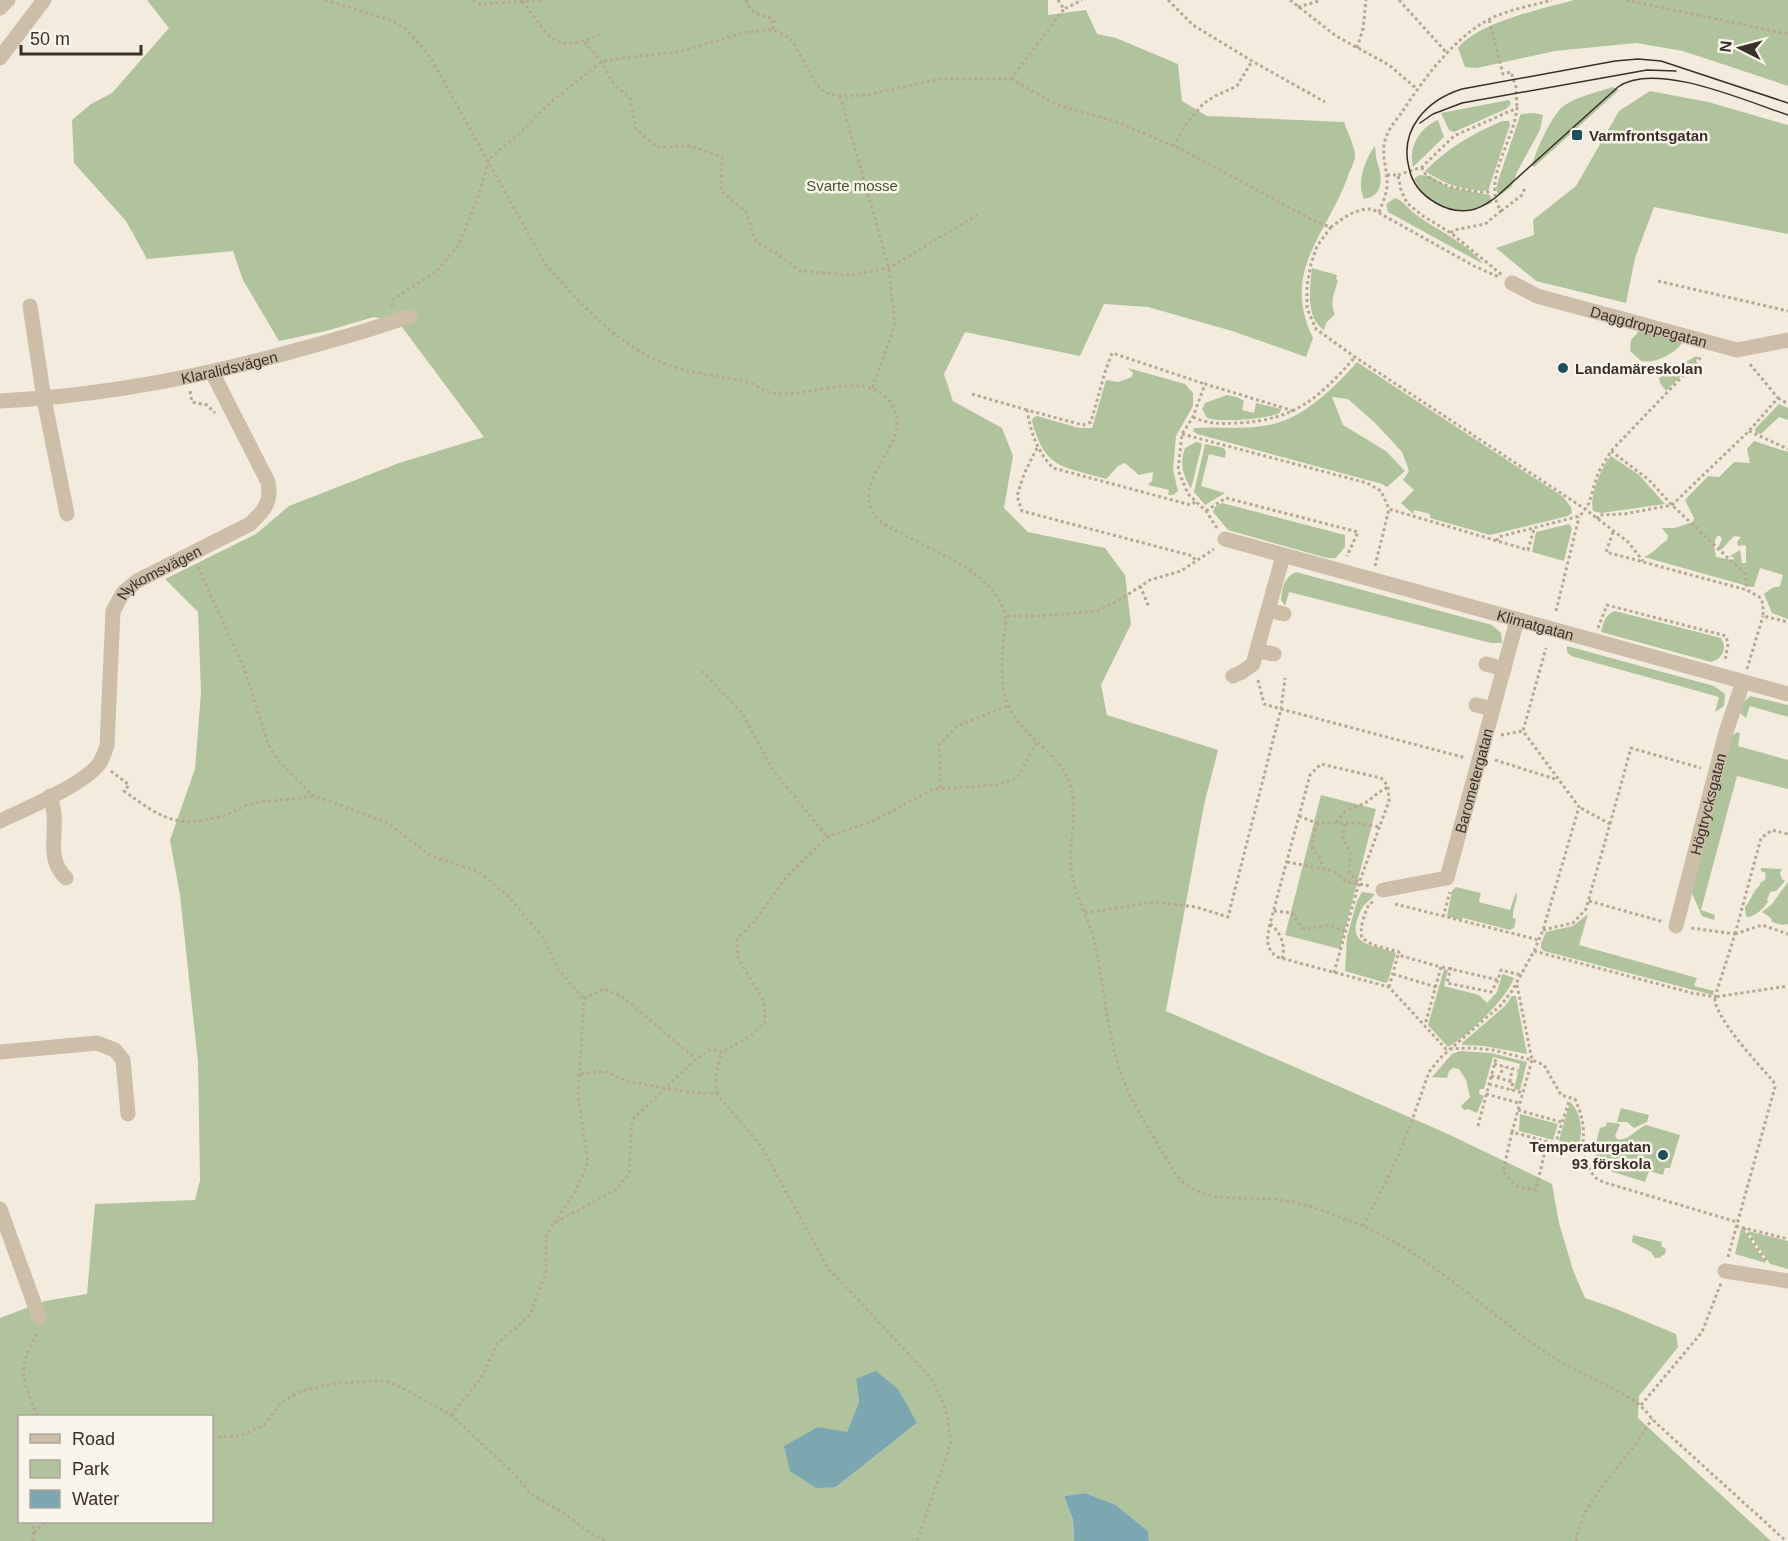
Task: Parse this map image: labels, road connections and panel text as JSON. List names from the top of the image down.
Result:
{
  "streets": {
    "street": [
      "Daggdroppegatan",
      "Klaralidsvägen",
      "Nykomsvägen",
      "Klimatgatan",
      "Barometergatan",
      "Högtrycksgatan"
    ]
  },
  "crossings": [
    ["Klaralidsvägen", "Nykomsvägen"],
    ["Klimatgatan", "Barometergatan"],
    ["Klimatgatan", "Högtrycksgatan"]
  ],
  "parks": ["Svarte mosse"],
  "places": {
    "transit": ["Varmfrontsgatan"],
    "other": ["Landamäreskolan", "Temperaturgatan 93 förskola"]
  },
  "legend": ["Road", "Park", "Water"],
  "scale_bar": "50 m",
  "north": "left"
}
